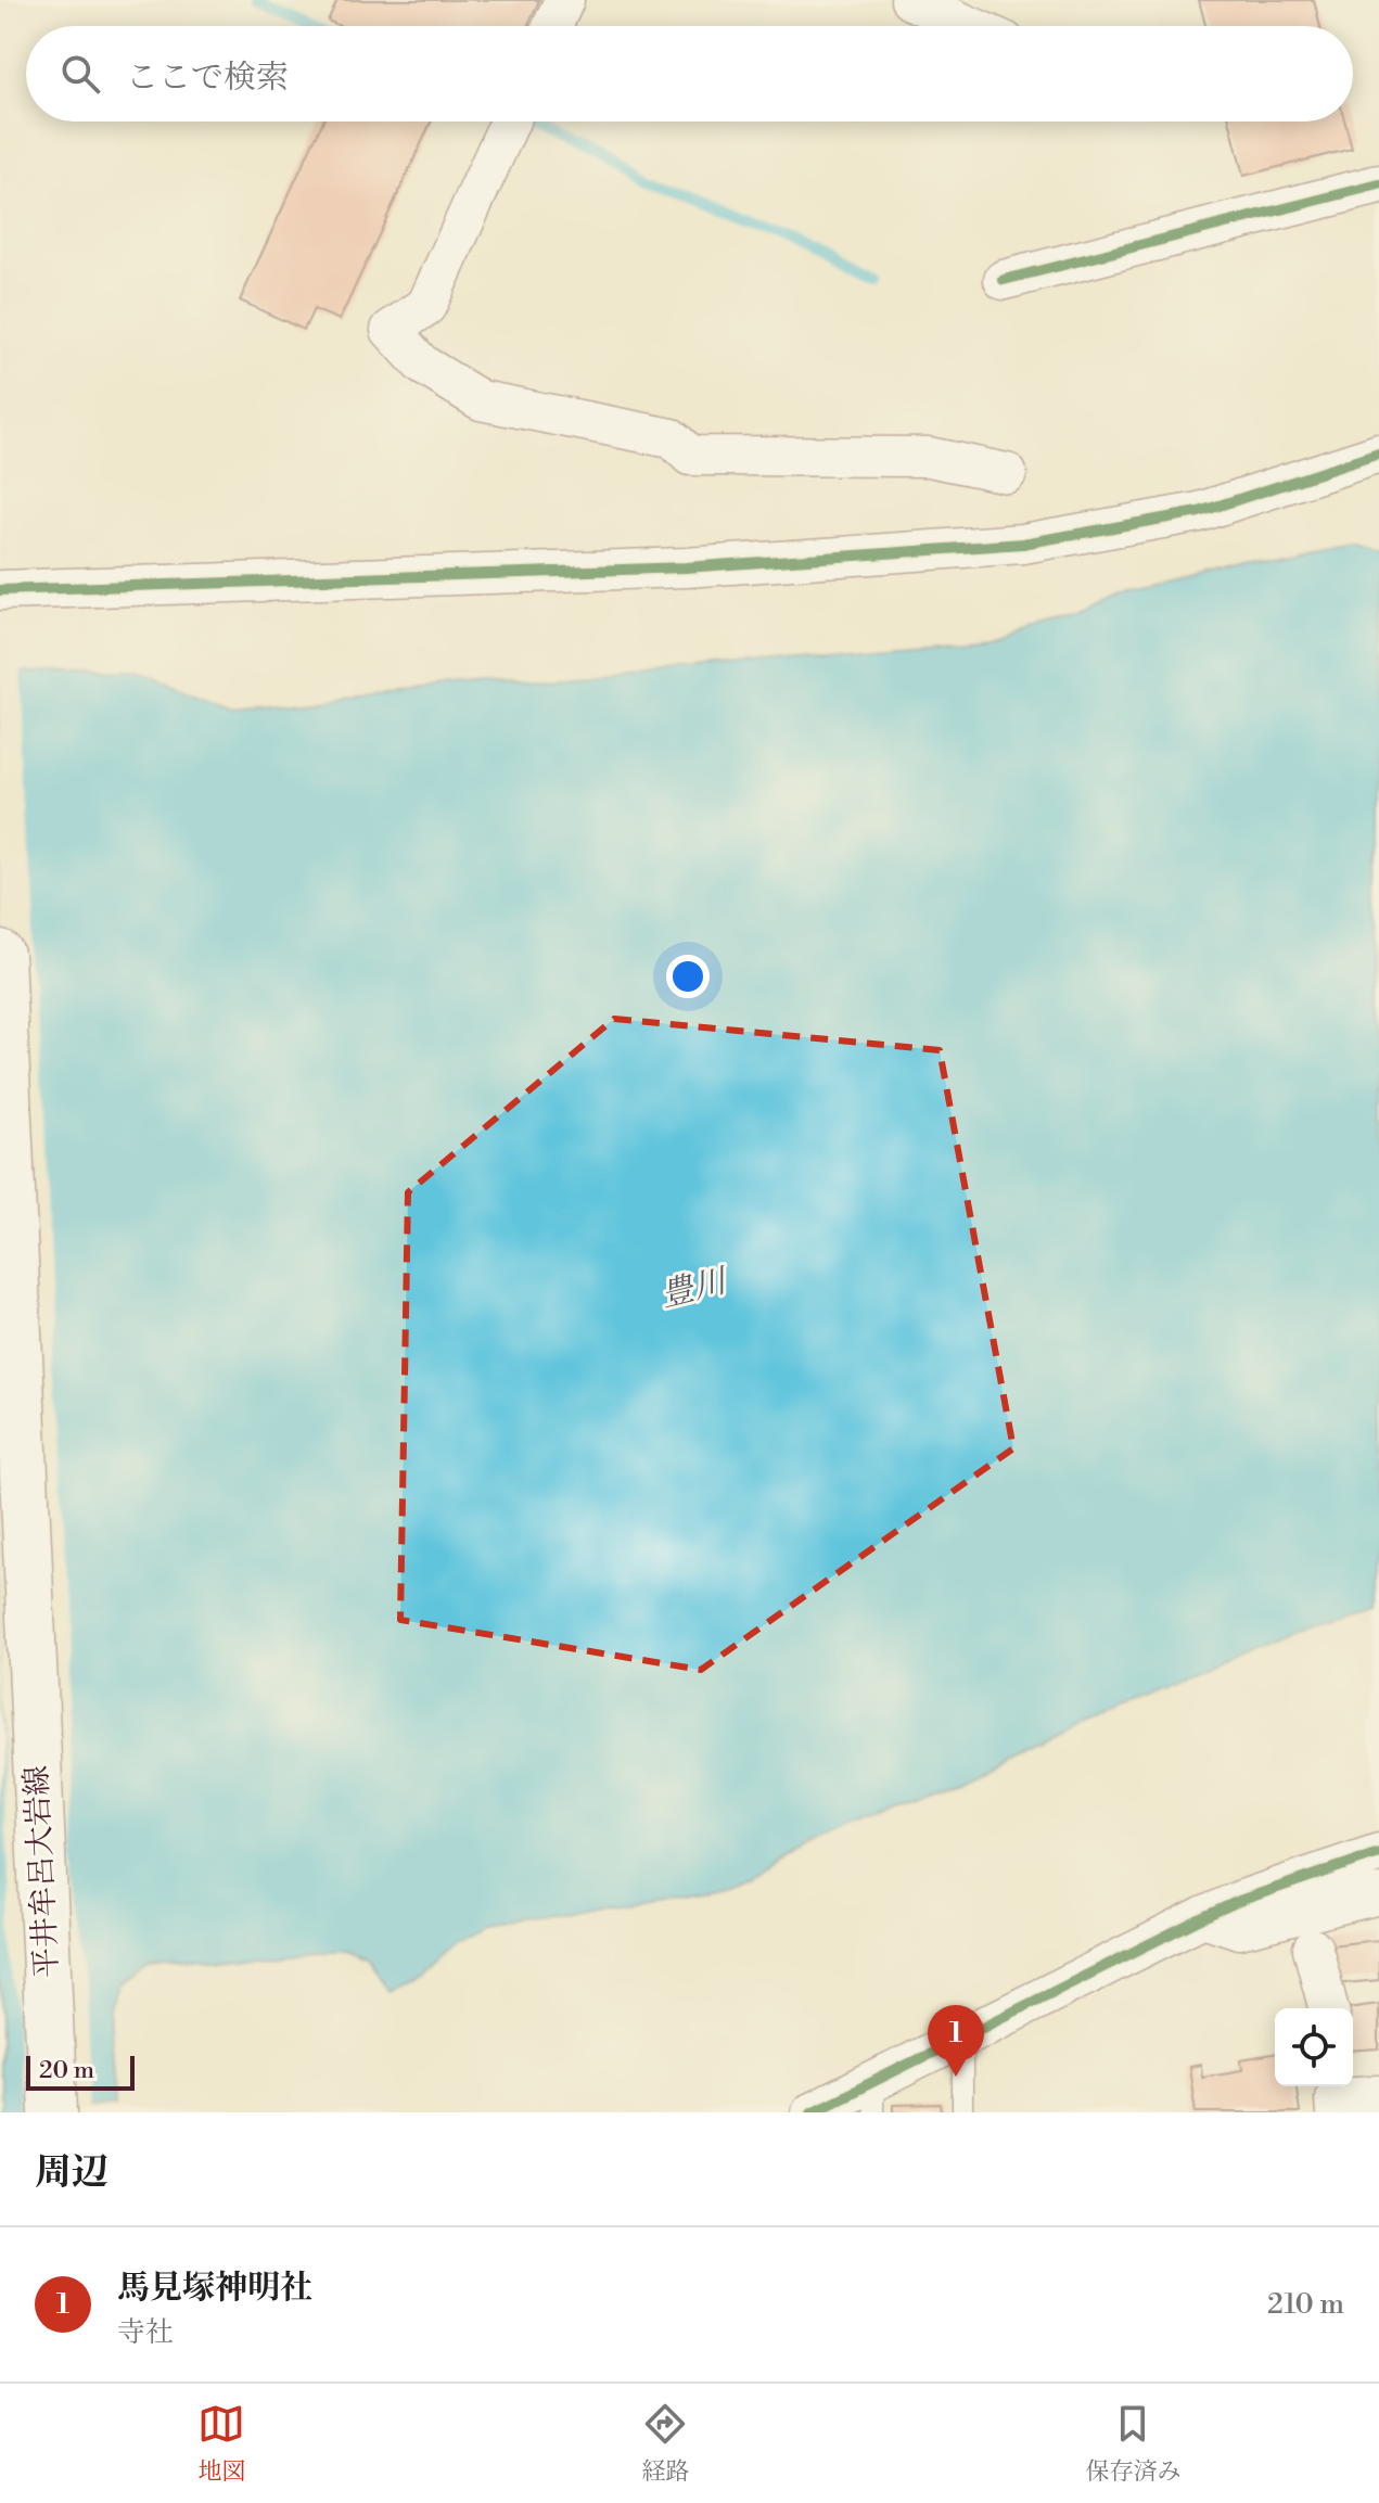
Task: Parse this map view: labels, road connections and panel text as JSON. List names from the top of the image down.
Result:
{
  "streets": {
    "main road": ["平井牟呂大岩線"]
  },
  "water": ["豊川"],
  "scale_bar": "20 m",
  "page": {
    "search": "ここで検索",
    "pins": "1",
    "scale": "20 m",
    "heading": "周辺",
    "list": [
      {
        "mark": "1",
        "name": "馬見塚神明社",
        "note": "寺社",
        "value": "210 m"
      }
    ],
    "nav": ["地図", "経路", "保存済み"]
  }
}
